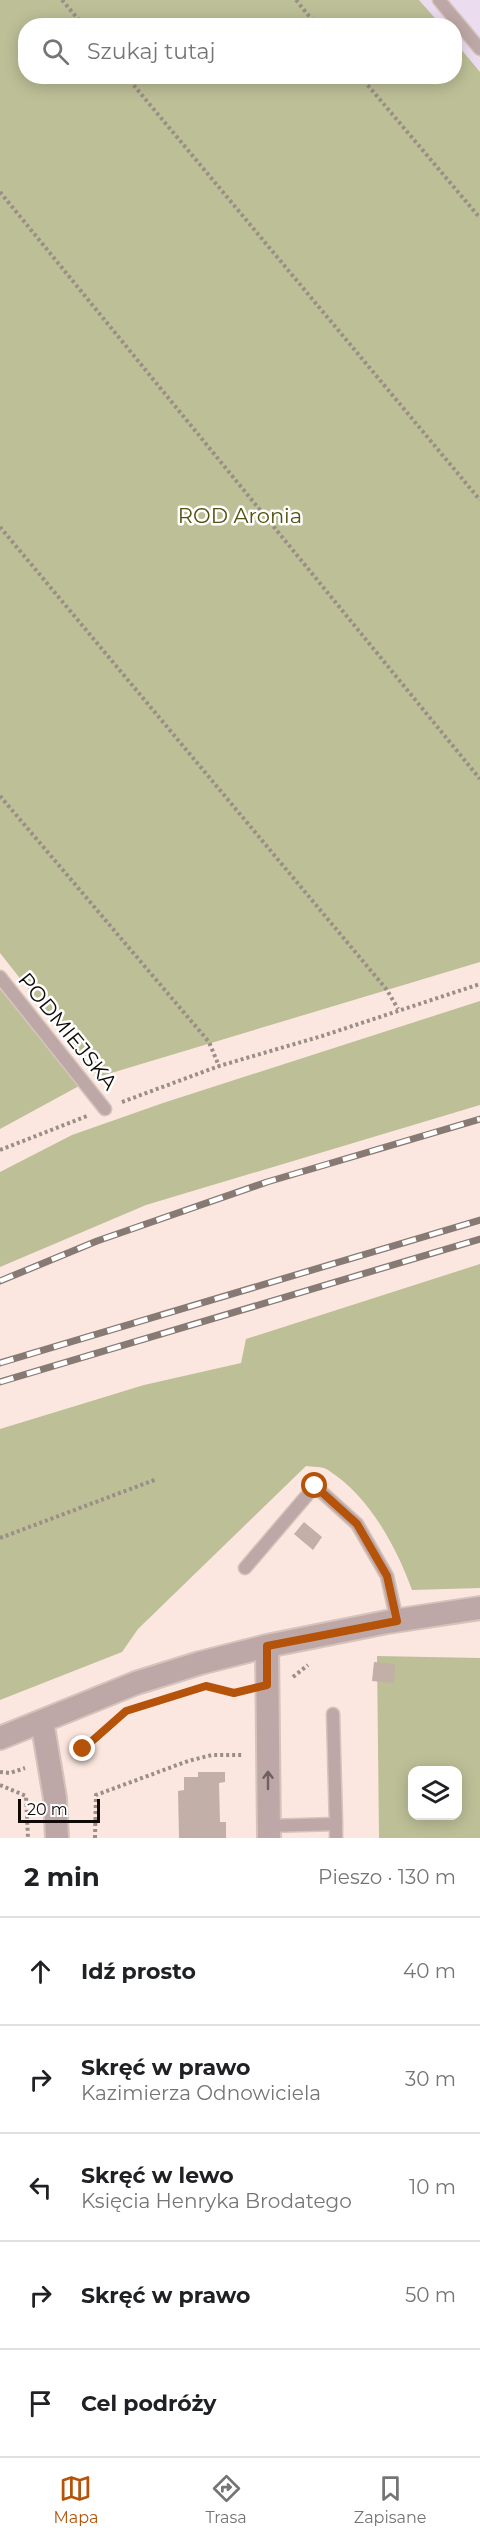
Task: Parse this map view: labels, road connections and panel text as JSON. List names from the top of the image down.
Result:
{
  "streets": {
    "lane": ["PODMIEJSKA"]
  },
  "parks": ["ROD Aronia"],
  "scale_bar": "20 m",
  "page": {
    "search": "Szukaj tutaj",
    "scale": "20 m",
    "heading": ["2 min", "Pieszo · 130 m"],
    "list": [
      ["Idź prosto", "40 m"],
      ["Skręć w prawo", "Kazimierza Odnowiciela", "30 m"],
      ["Skręć w lewo", "Księcia Henryka Brodatego", "10 m"],
      ["Skręć w prawo", "50 m"],
      "Cel podróży"
    ],
    "nav": ["Mapa", "Trasa", "Zapisane"]
  }
}
